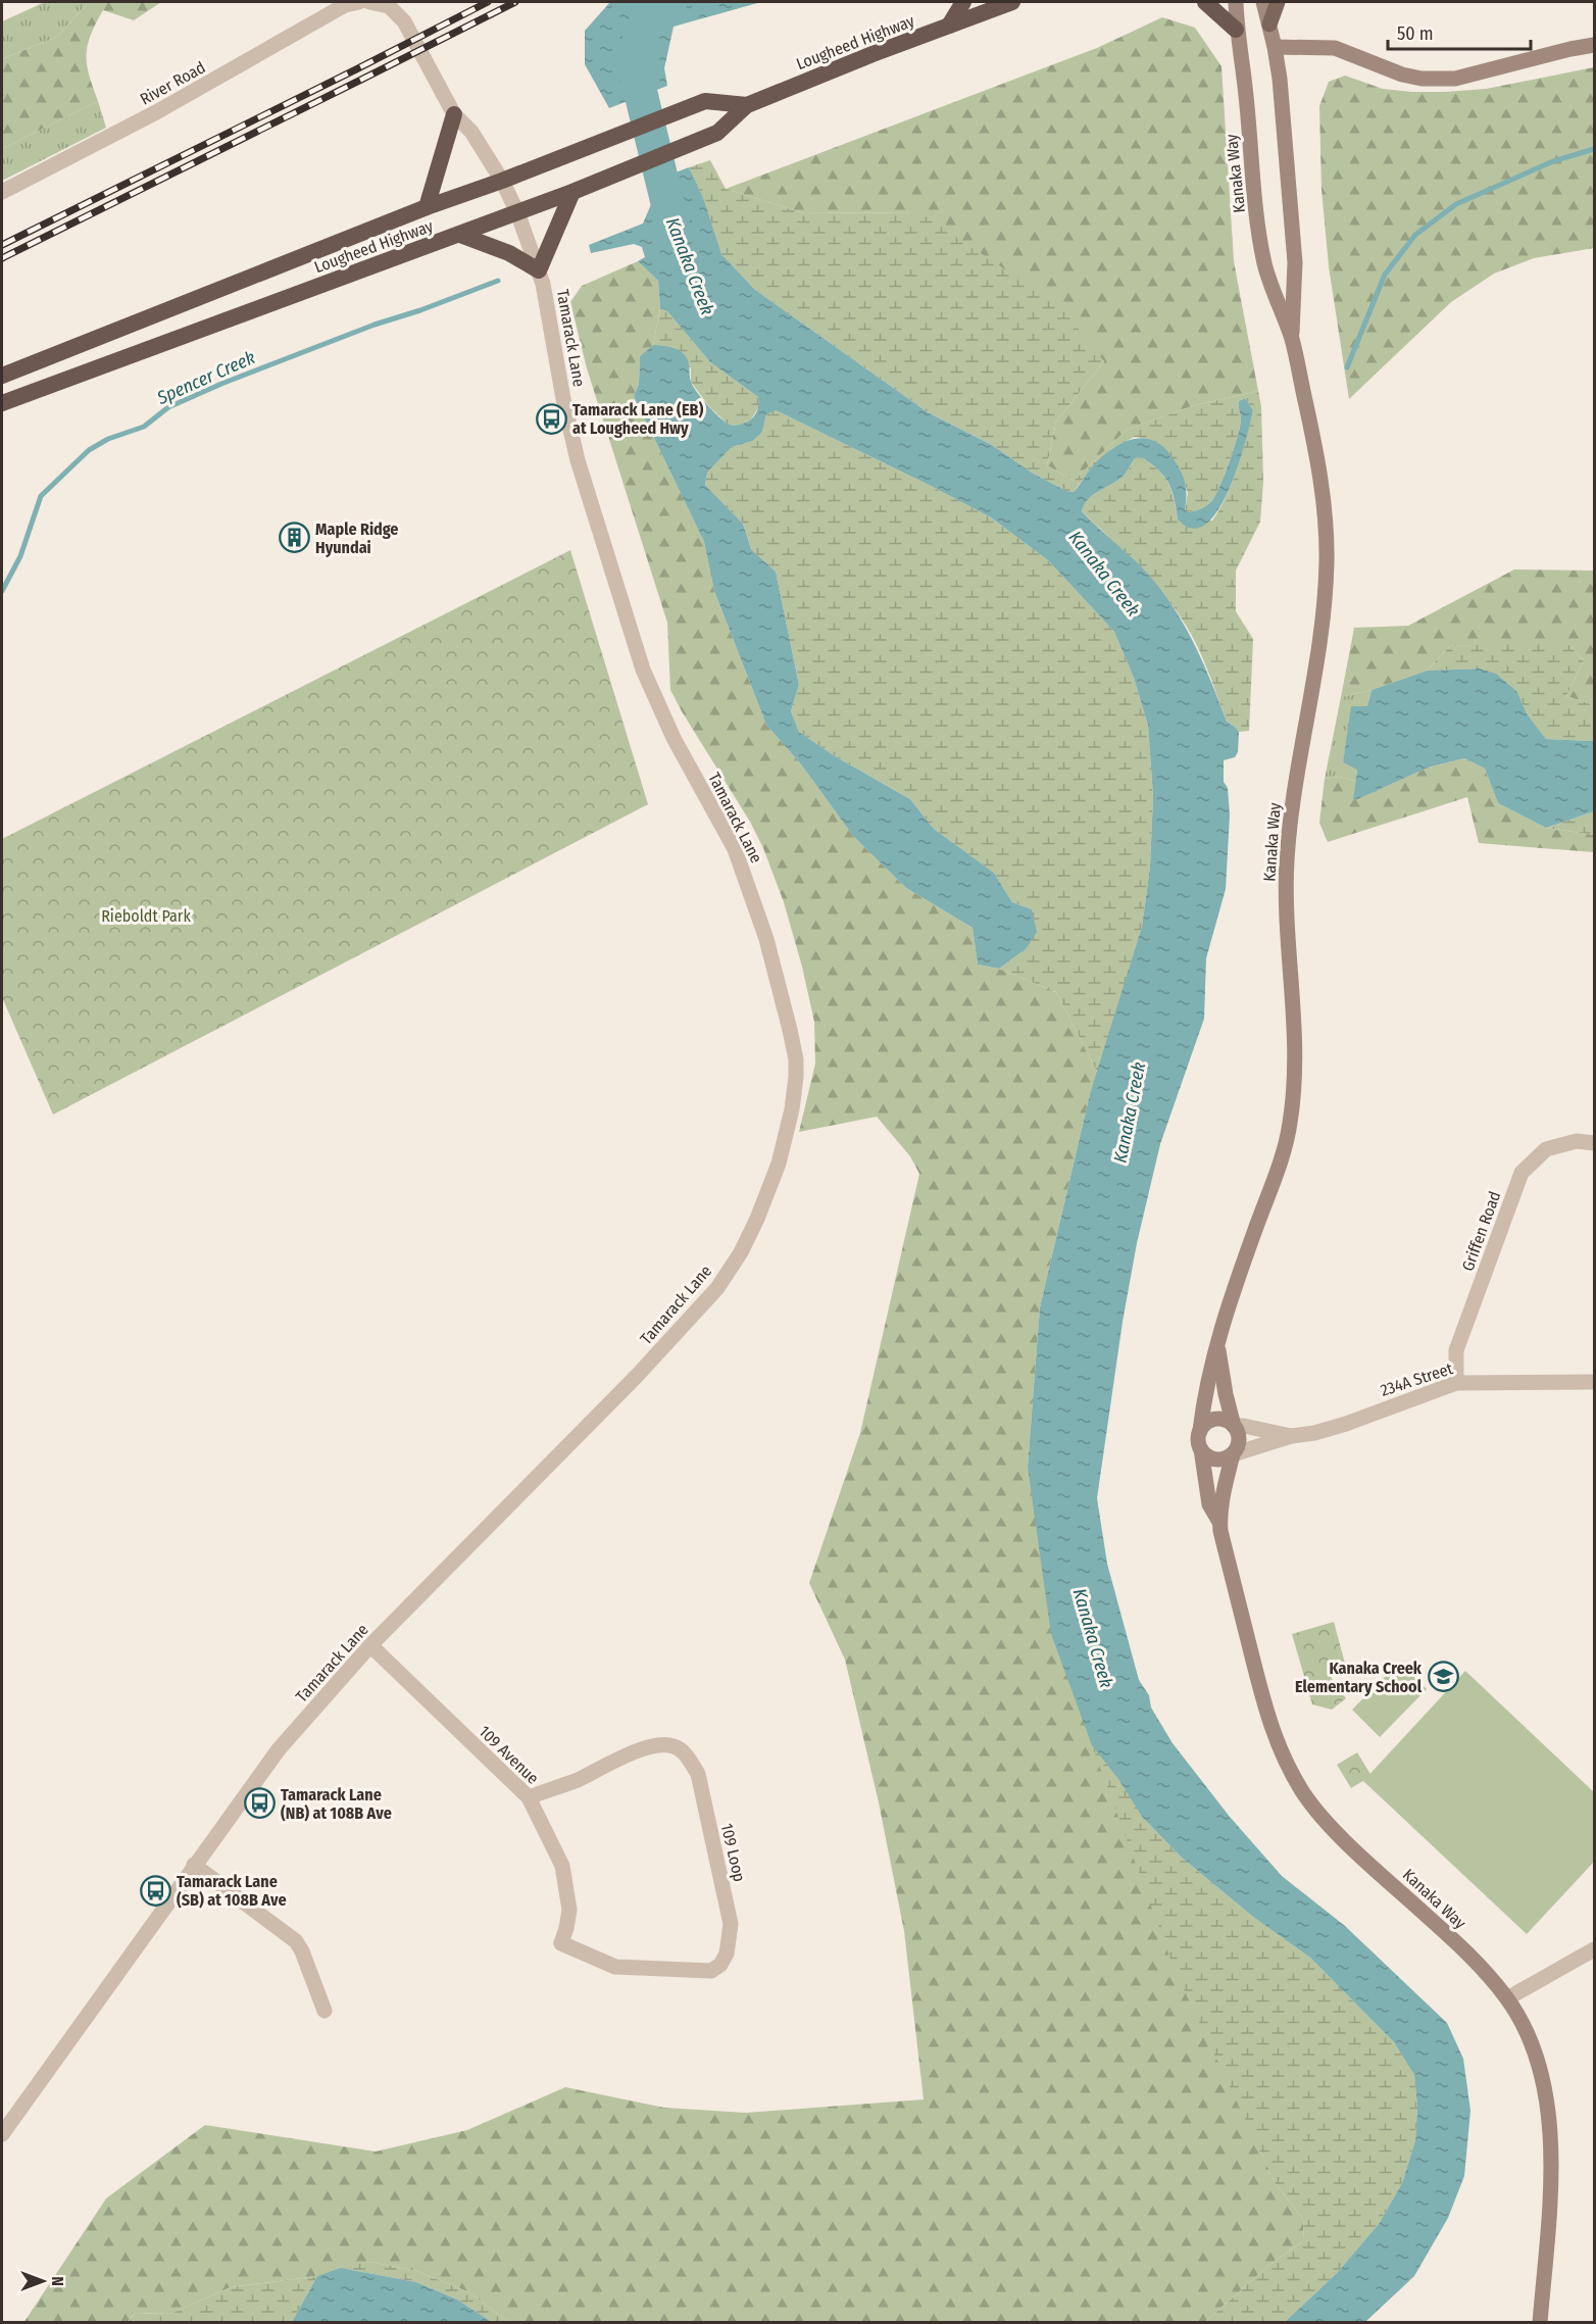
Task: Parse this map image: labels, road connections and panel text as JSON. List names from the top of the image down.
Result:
{
  "streets": {
    "highway": ["Lougheed Highway"],
    "main road": ["Kanaka Way"],
    "street": [
      "River Road",
      "Tamarack Lane",
      "Griffen Road",
      "234A Street",
      "109 Avenue",
      "109 Loop"
    ]
  },
  "crossings": [
    ["Lougheed Highway", "Tamarack Lane"],
    ["Kanaka Way", "234A Street"],
    ["Tamarack Lane", "109 Avenue"],
    ["Griffen Road", "234A Street"],
    ["109 Avenue", "109 Loop"]
  ],
  "water": ["Kanaka Creek", "Spencer Creek"],
  "parks": ["Rieboldt Park"],
  "places": {
    "bus stop": ["Tamarack Lane (EB) at Lougheed Hwy", "Tamarack Lane (NB) at 108B Ave", "Tamarack Lane (SB) at 108B Ave"],
    "building": ["Maple Ridge Hyundai"],
    "school or university": ["Kanaka Creek Elementary School"]
  },
  "scale_bar": "50 m",
  "north": "right"
}
